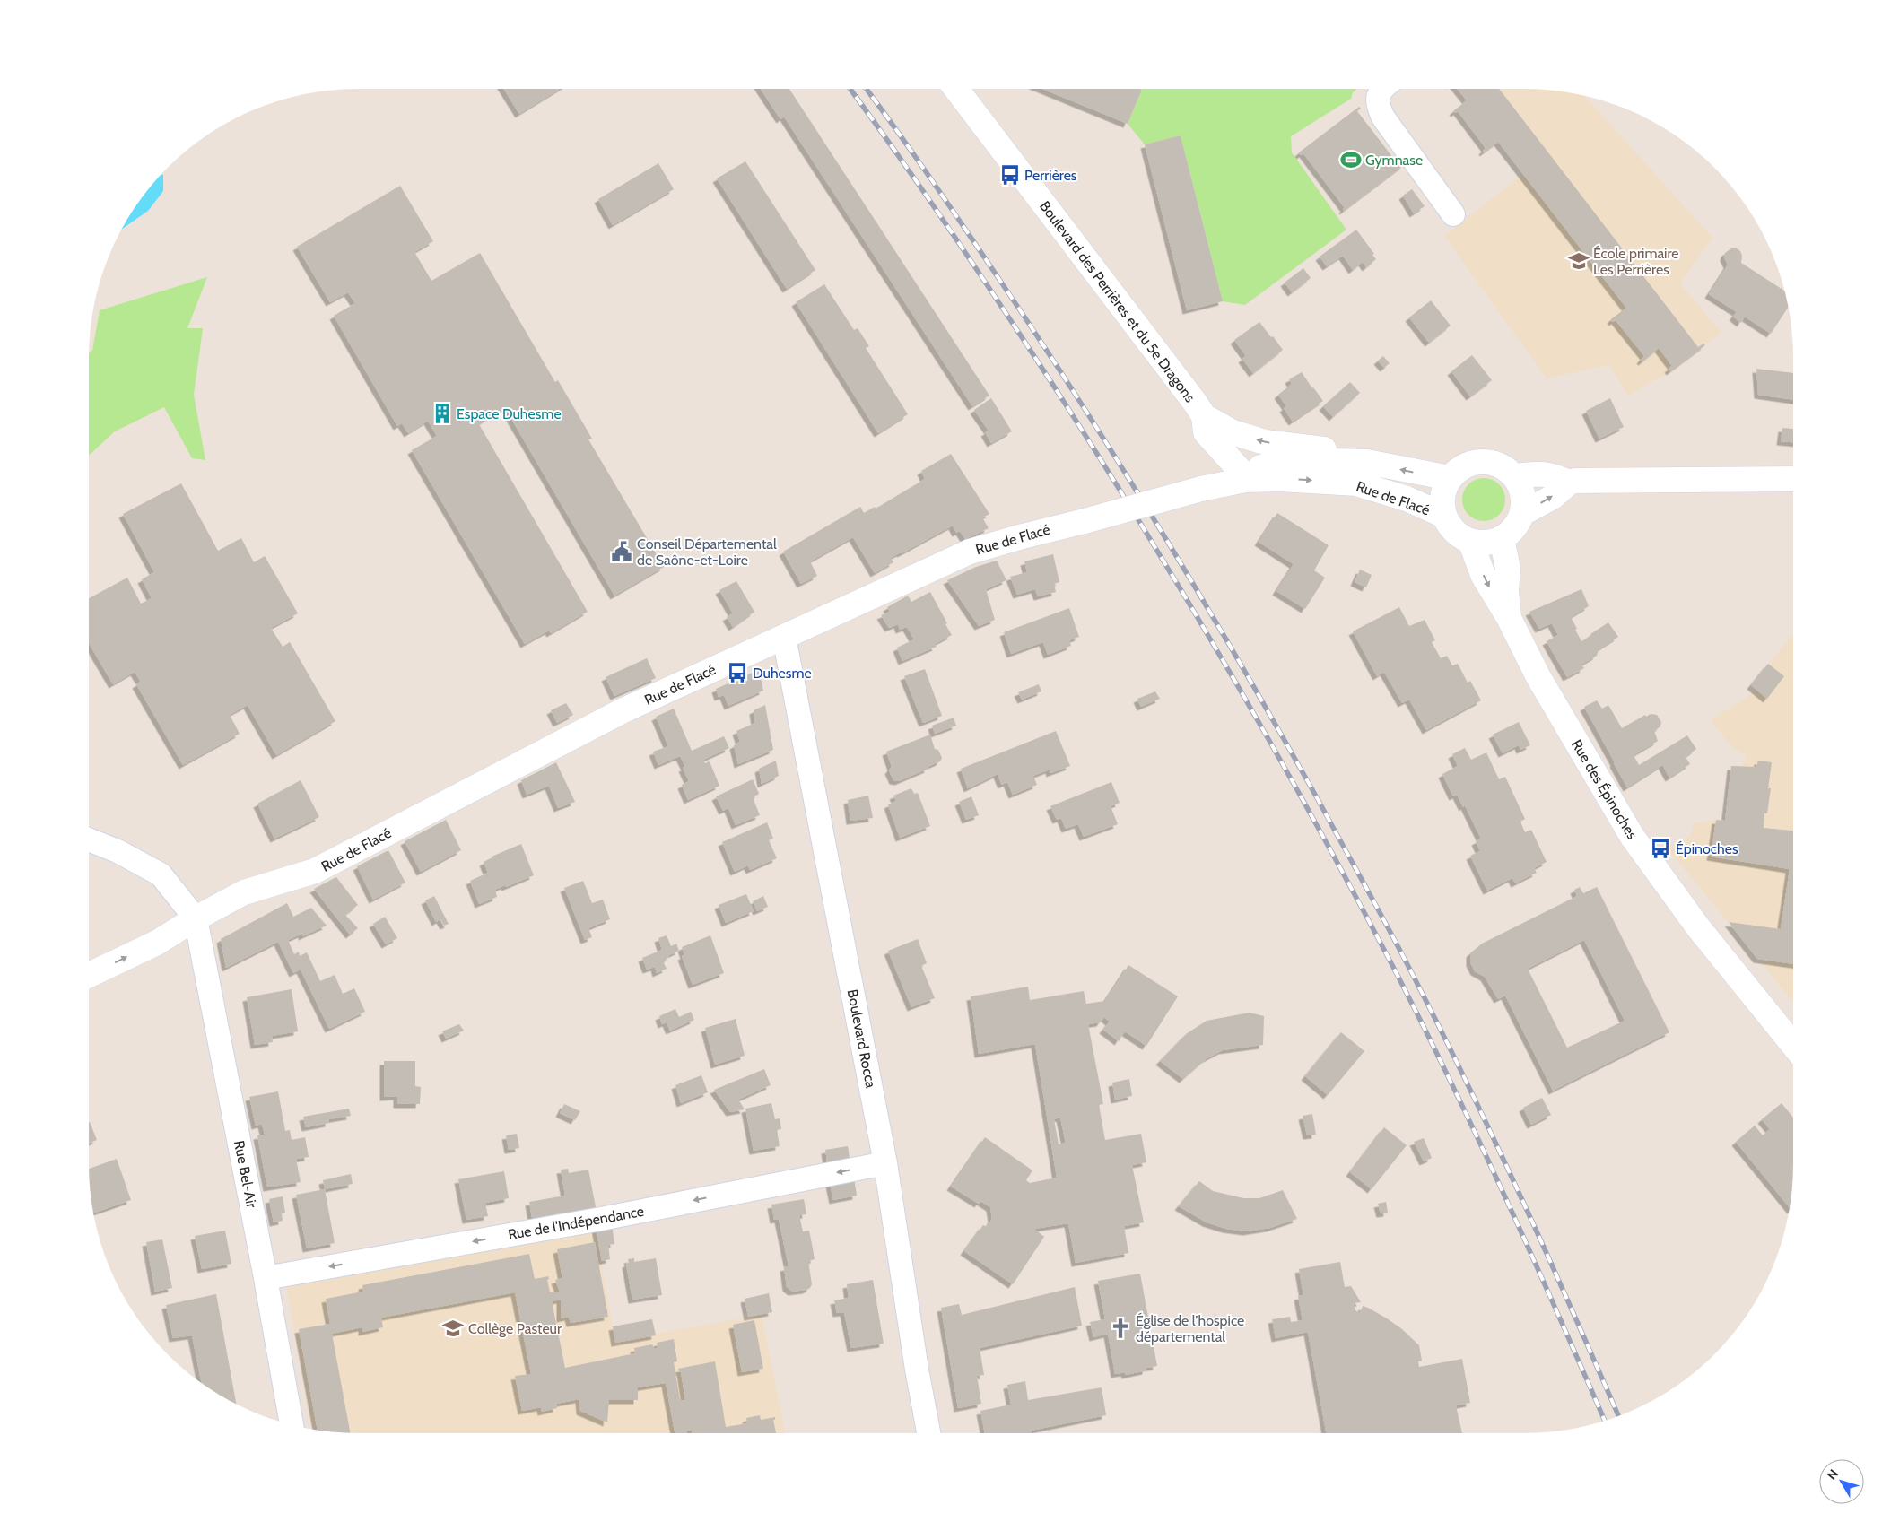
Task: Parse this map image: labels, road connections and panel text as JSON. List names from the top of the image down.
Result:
{
  "streets": {
    "main road": ["Boulevard des Perrières et du 5e Dragons", "Rue de Flacé", "Rue des Épinoches"],
    "street": ["Boulevard Rocca", "Rue Bel-Air", "Rue de l'Indépendance"]
  },
  "crossings": [
    ["Boulevard des Perrières et du 5e Dragons", "Rue de Flacé"],
    ["Rue de Flacé", "Rue des Épinoches"],
    ["Rue de Flacé", "Boulevard Rocca"],
    ["Rue de Flacé", "Rue Bel-Air"],
    ["Boulevard Rocca", "Rue de l'Indépendance"],
    ["Rue Bel-Air", "Rue de l'Indépendance"]
  ],
  "one_way": ["Rue de l'Indépendance"],
  "places": {
    "sports": ["Gymnase"],
    "bus stop": ["Perrières", "Duhesme", "Épinoches"],
    "school or university": ["École primaire Les Perrières", "Collège Pasteur"],
    "building": ["Espace Duhesme"],
    "public building": ["Conseil Départemental de Saône-et-Loire"],
    "church": ["Église de l’hospice départemental"]
  },
  "north": "top left"
}
